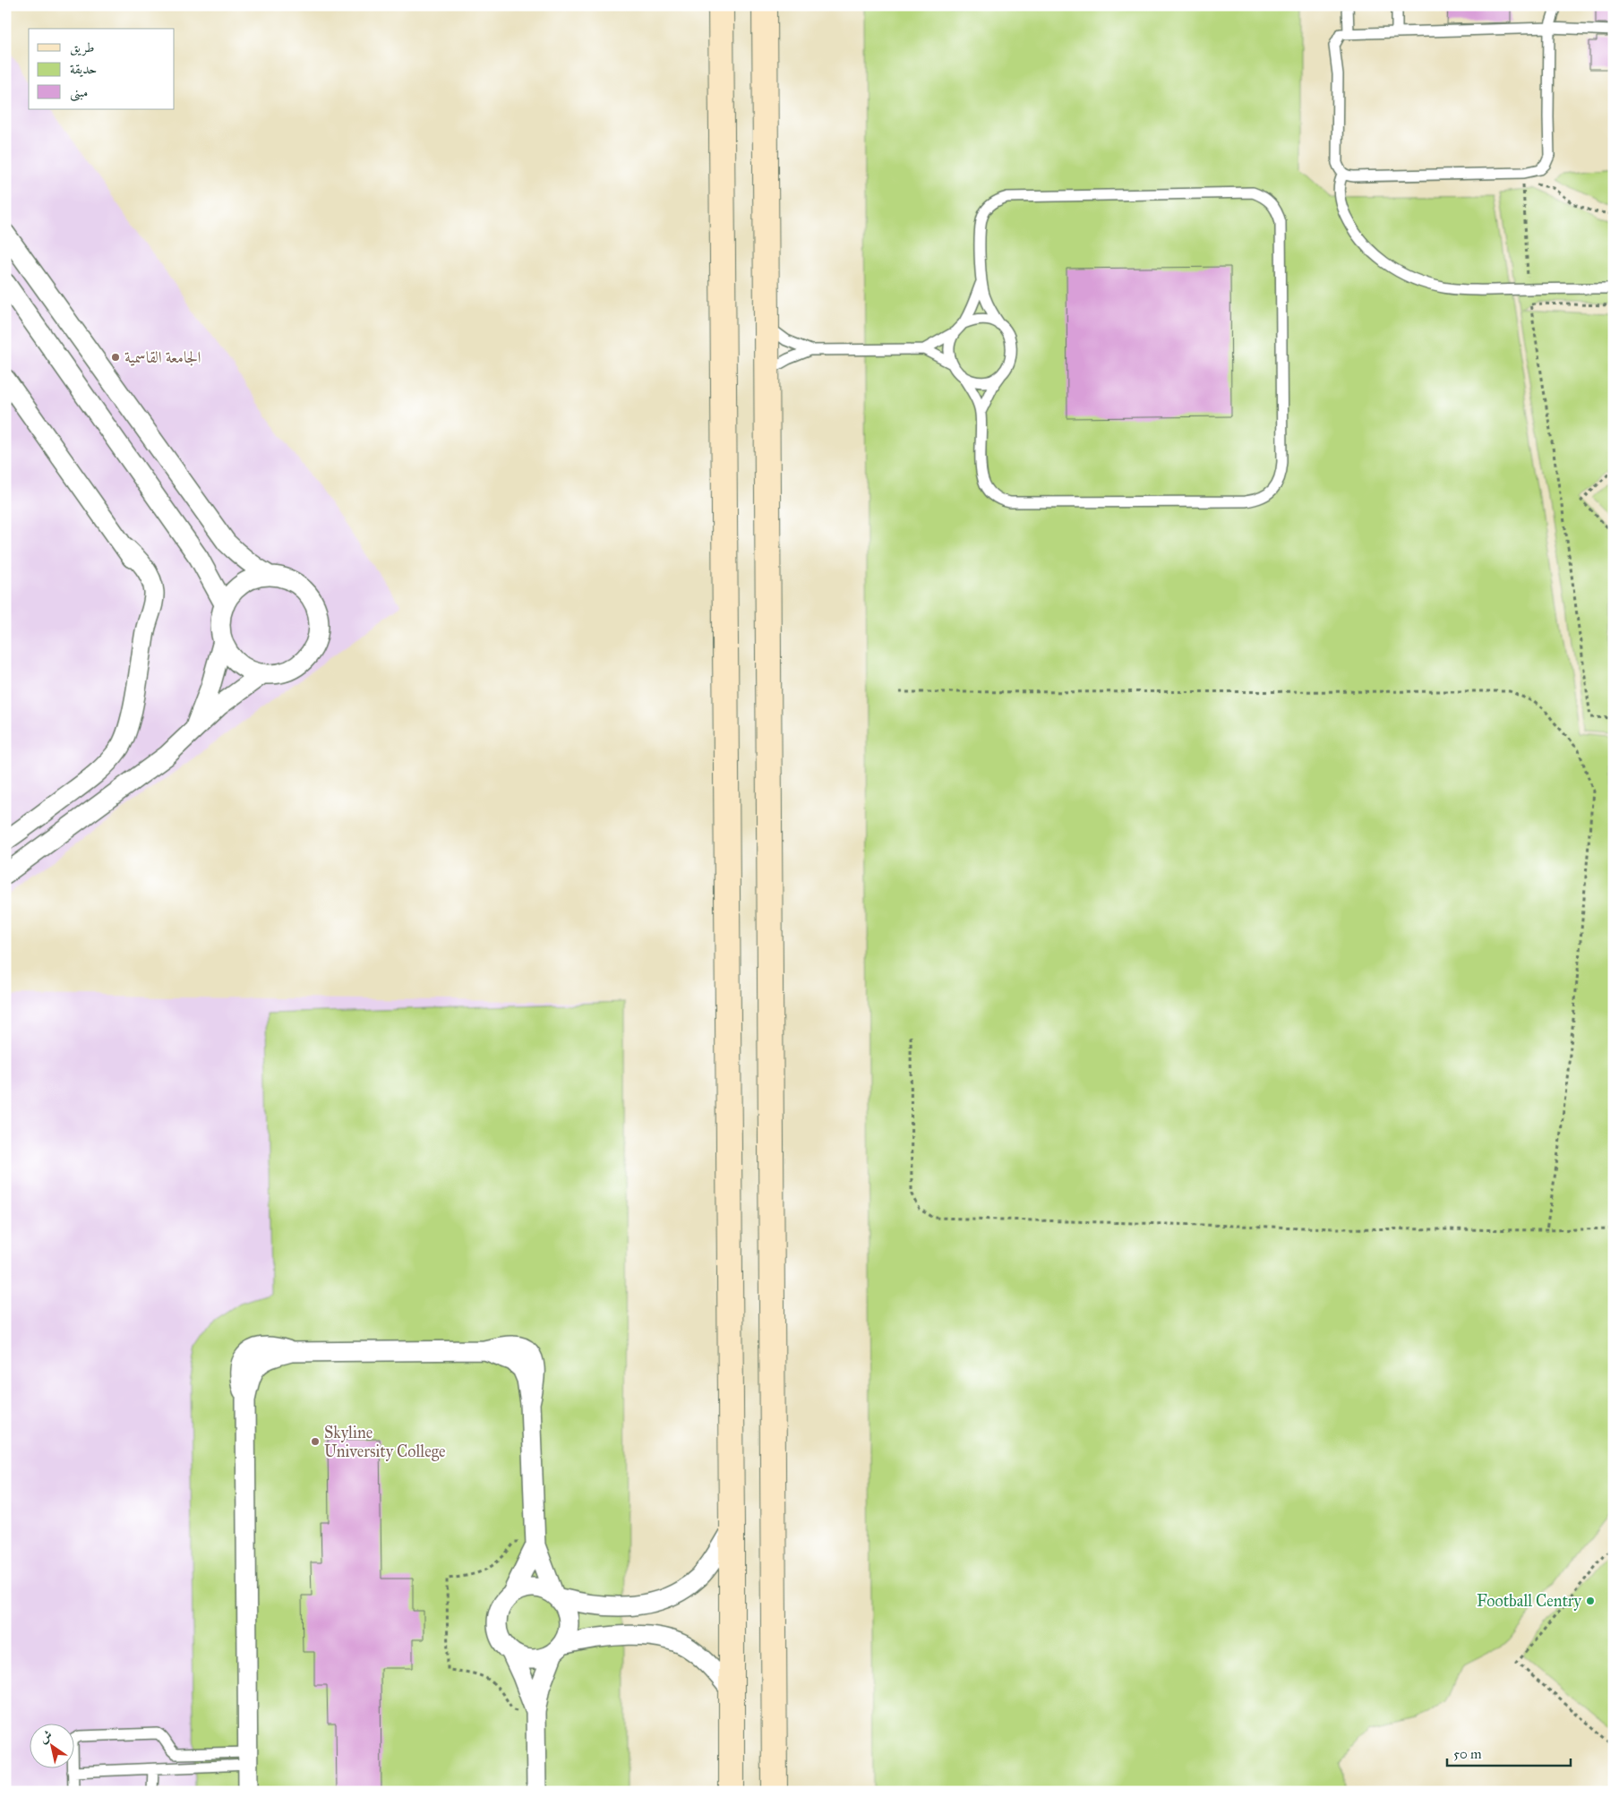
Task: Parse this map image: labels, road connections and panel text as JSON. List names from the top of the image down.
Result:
{
  "places": ["الجامعة القاسمية", "Skyline University College", "Football Centry"],
  "legend": ["طريق", "حديقة", "مبنى"],
  "scale_bar": "50 m",
  "north": "top left"
}
